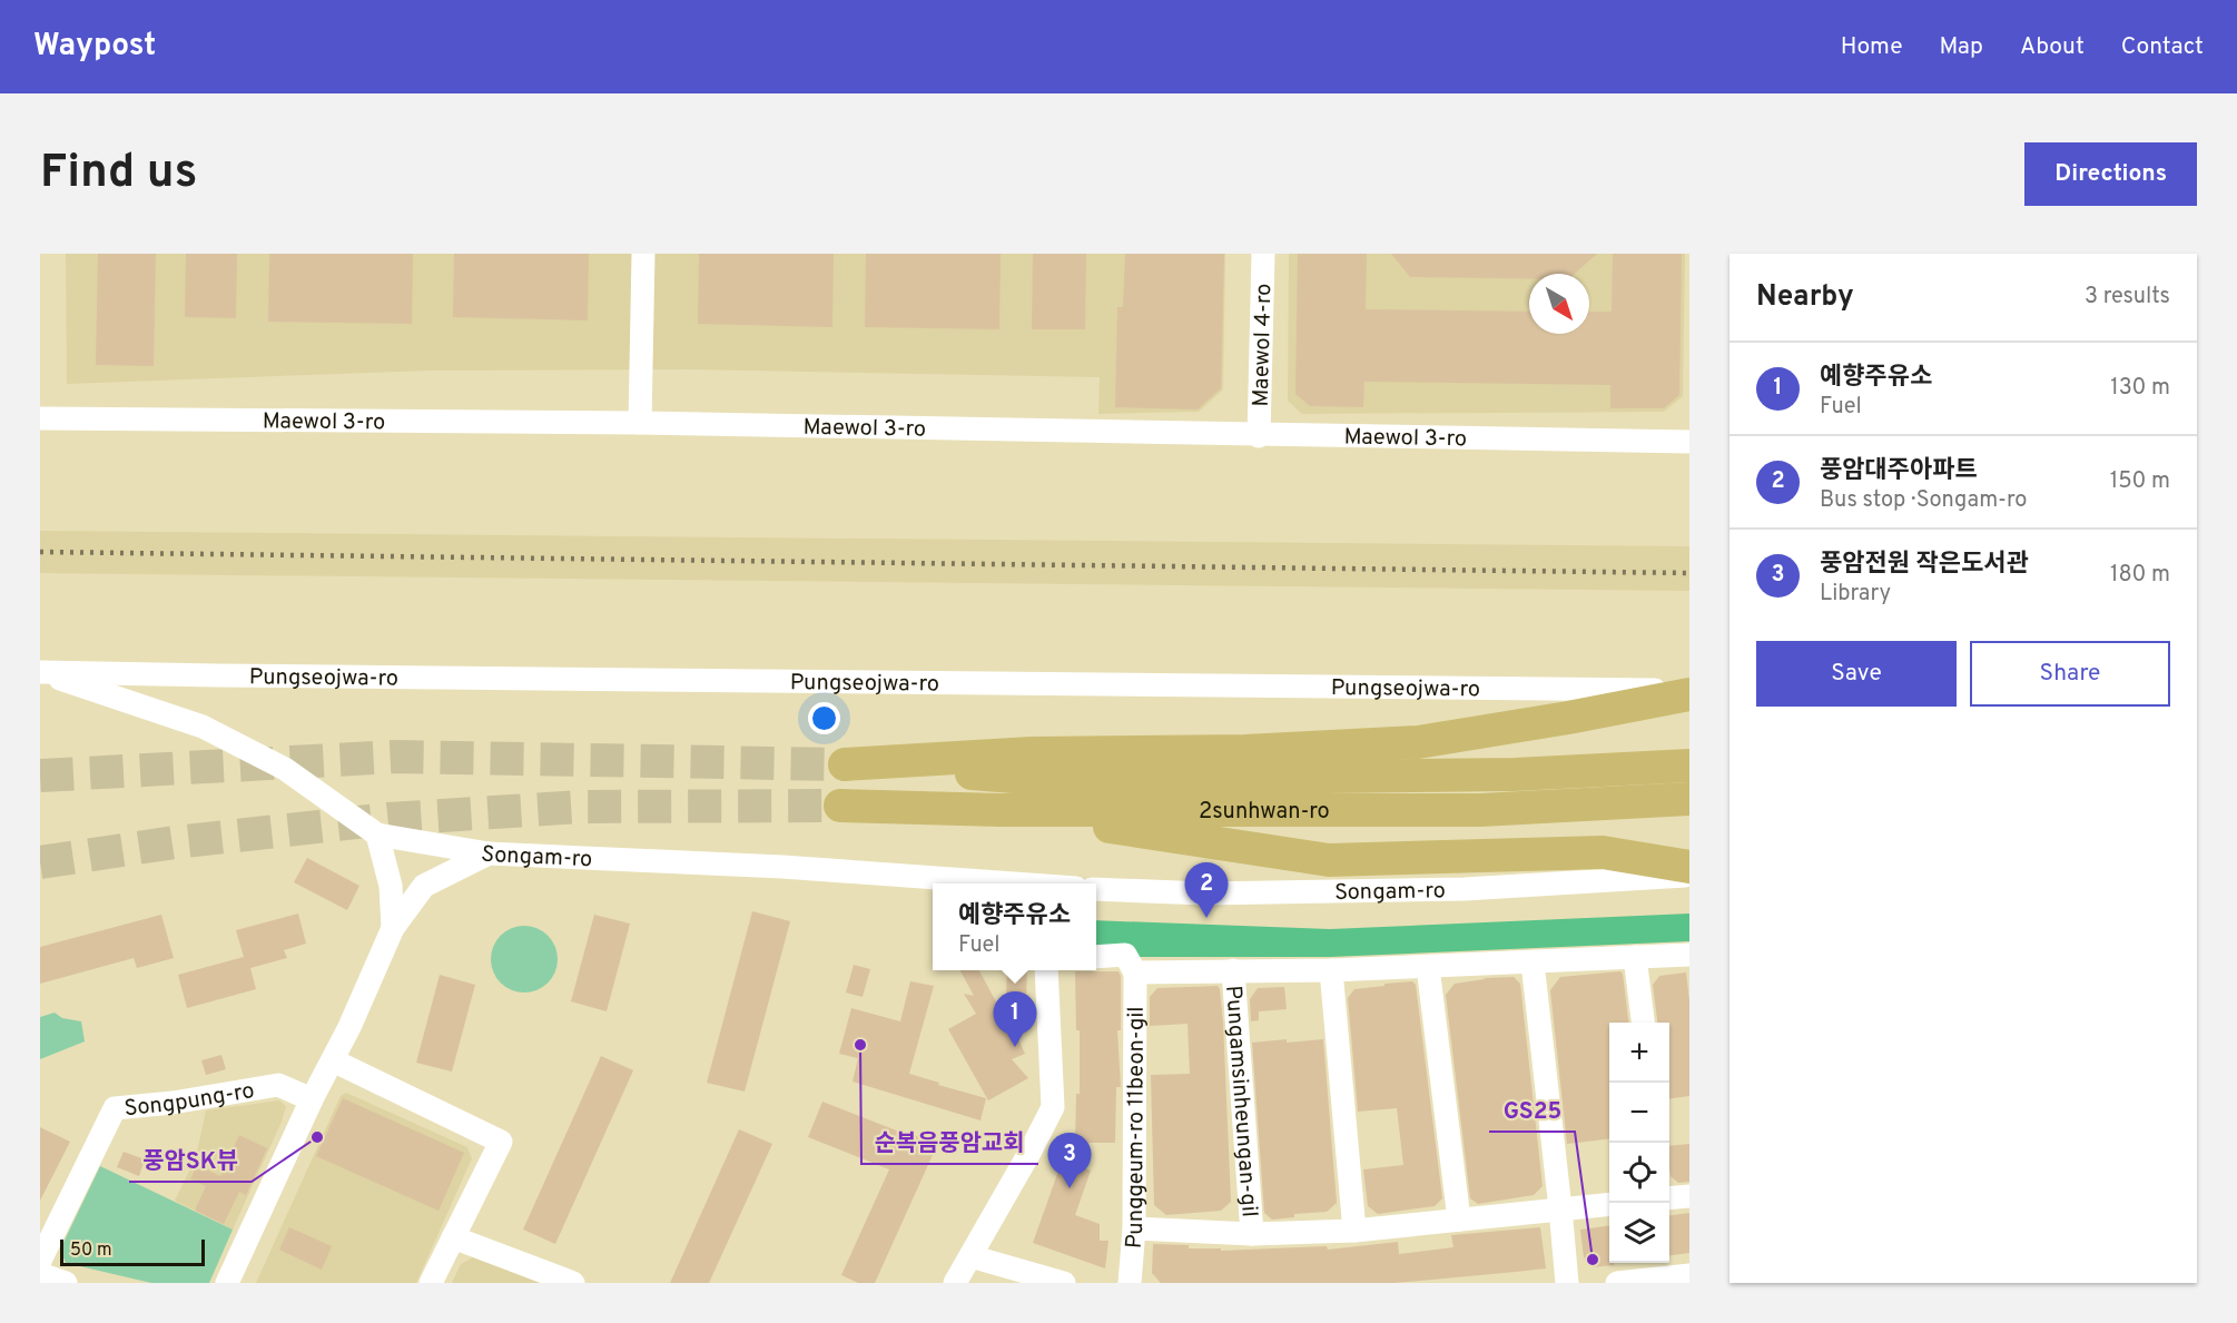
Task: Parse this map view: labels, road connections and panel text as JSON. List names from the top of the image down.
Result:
{
  "streets": {
    "highway": ["2sunhwan-ro"],
    "street": [
      "Maewol 4-ro",
      "Maewol 3-ro",
      "Pungseojwa-ro",
      "Songam-ro",
      "Songpung-ro",
      "Pungamsinheungan-gil",
      "Punggeum-ro 11beon-gil"
    ]
  },
  "crossings": [
    ["Maewol 4-ro", "Maewol 3-ro"],
    ["Pungseojwa-ro", "2sunhwan-ro"],
    ["Pungseojwa-ro", "Songam-ro"],
    ["Pungamsinheungan-gil", "Punggeum-ro 11beon-gil"]
  ],
  "places": ["순복음풍암교회", "풍암SK뷰", "GS25"],
  "scale_bar": "50 m",
  "north": "bottom right",
  "page": {
    "header": "Waypost",
    "nav": [
      "Home",
      "Map",
      "About",
      "Contact"
    ],
    "buttons": [
      "Directions",
      ["Save", "Share"]
    ],
    "title": "Find us",
    "heading": ["Nearby", "3 results"],
    "list": [
      {
        "mark": "1",
        "name": "예향주유소",
        "note": "Fuel",
        "value": "130 m"
      },
      {
        "mark": "2",
        "name": "풍암대주아파트",
        "note": "Bus stop · Songam-ro",
        "value": "150 m"
      },
      {
        "mark": "3",
        "name": "풍암전원 작은도서관",
        "note": "Library",
        "value": "180 m"
      }
    ],
    "pins": ["2", "1", "3"],
    "popup": ["예향주유소", "Fuel"],
    "map_buttons": ["+", "−"],
    "scale": "50 m"
  }
}
